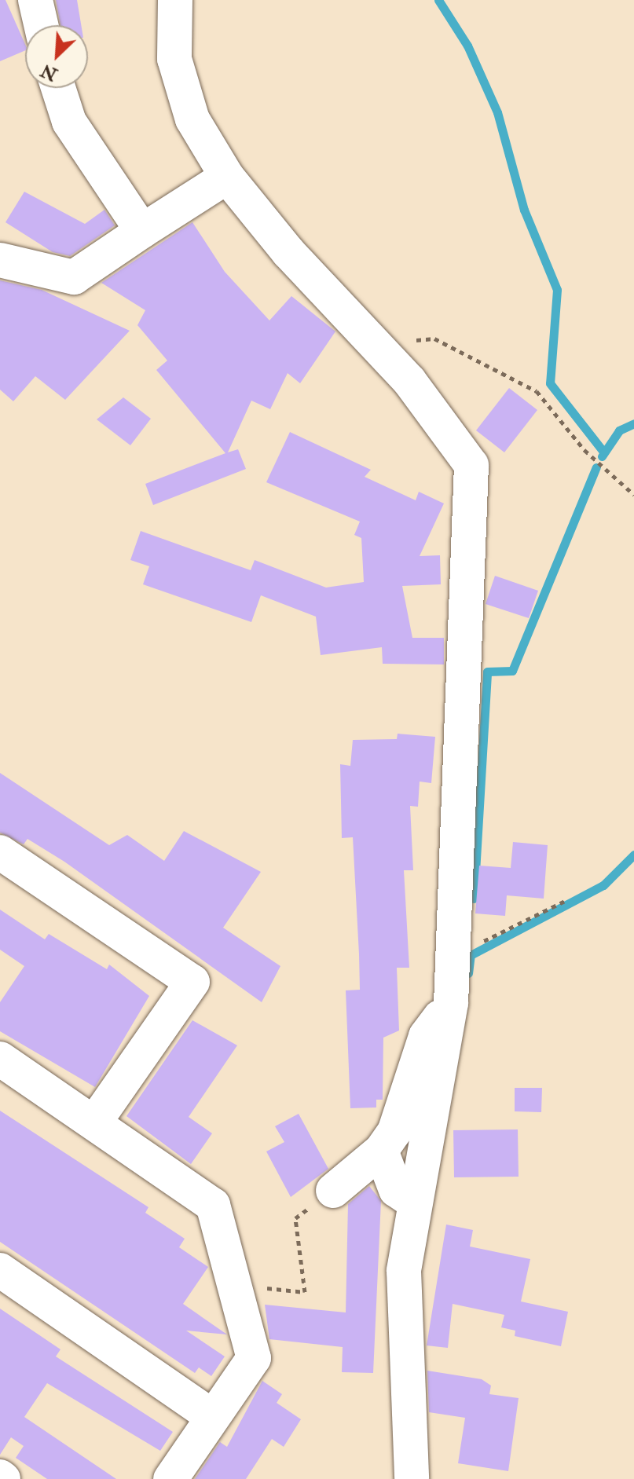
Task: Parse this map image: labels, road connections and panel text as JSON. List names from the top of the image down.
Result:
{
  "north": "bottom left"
}
